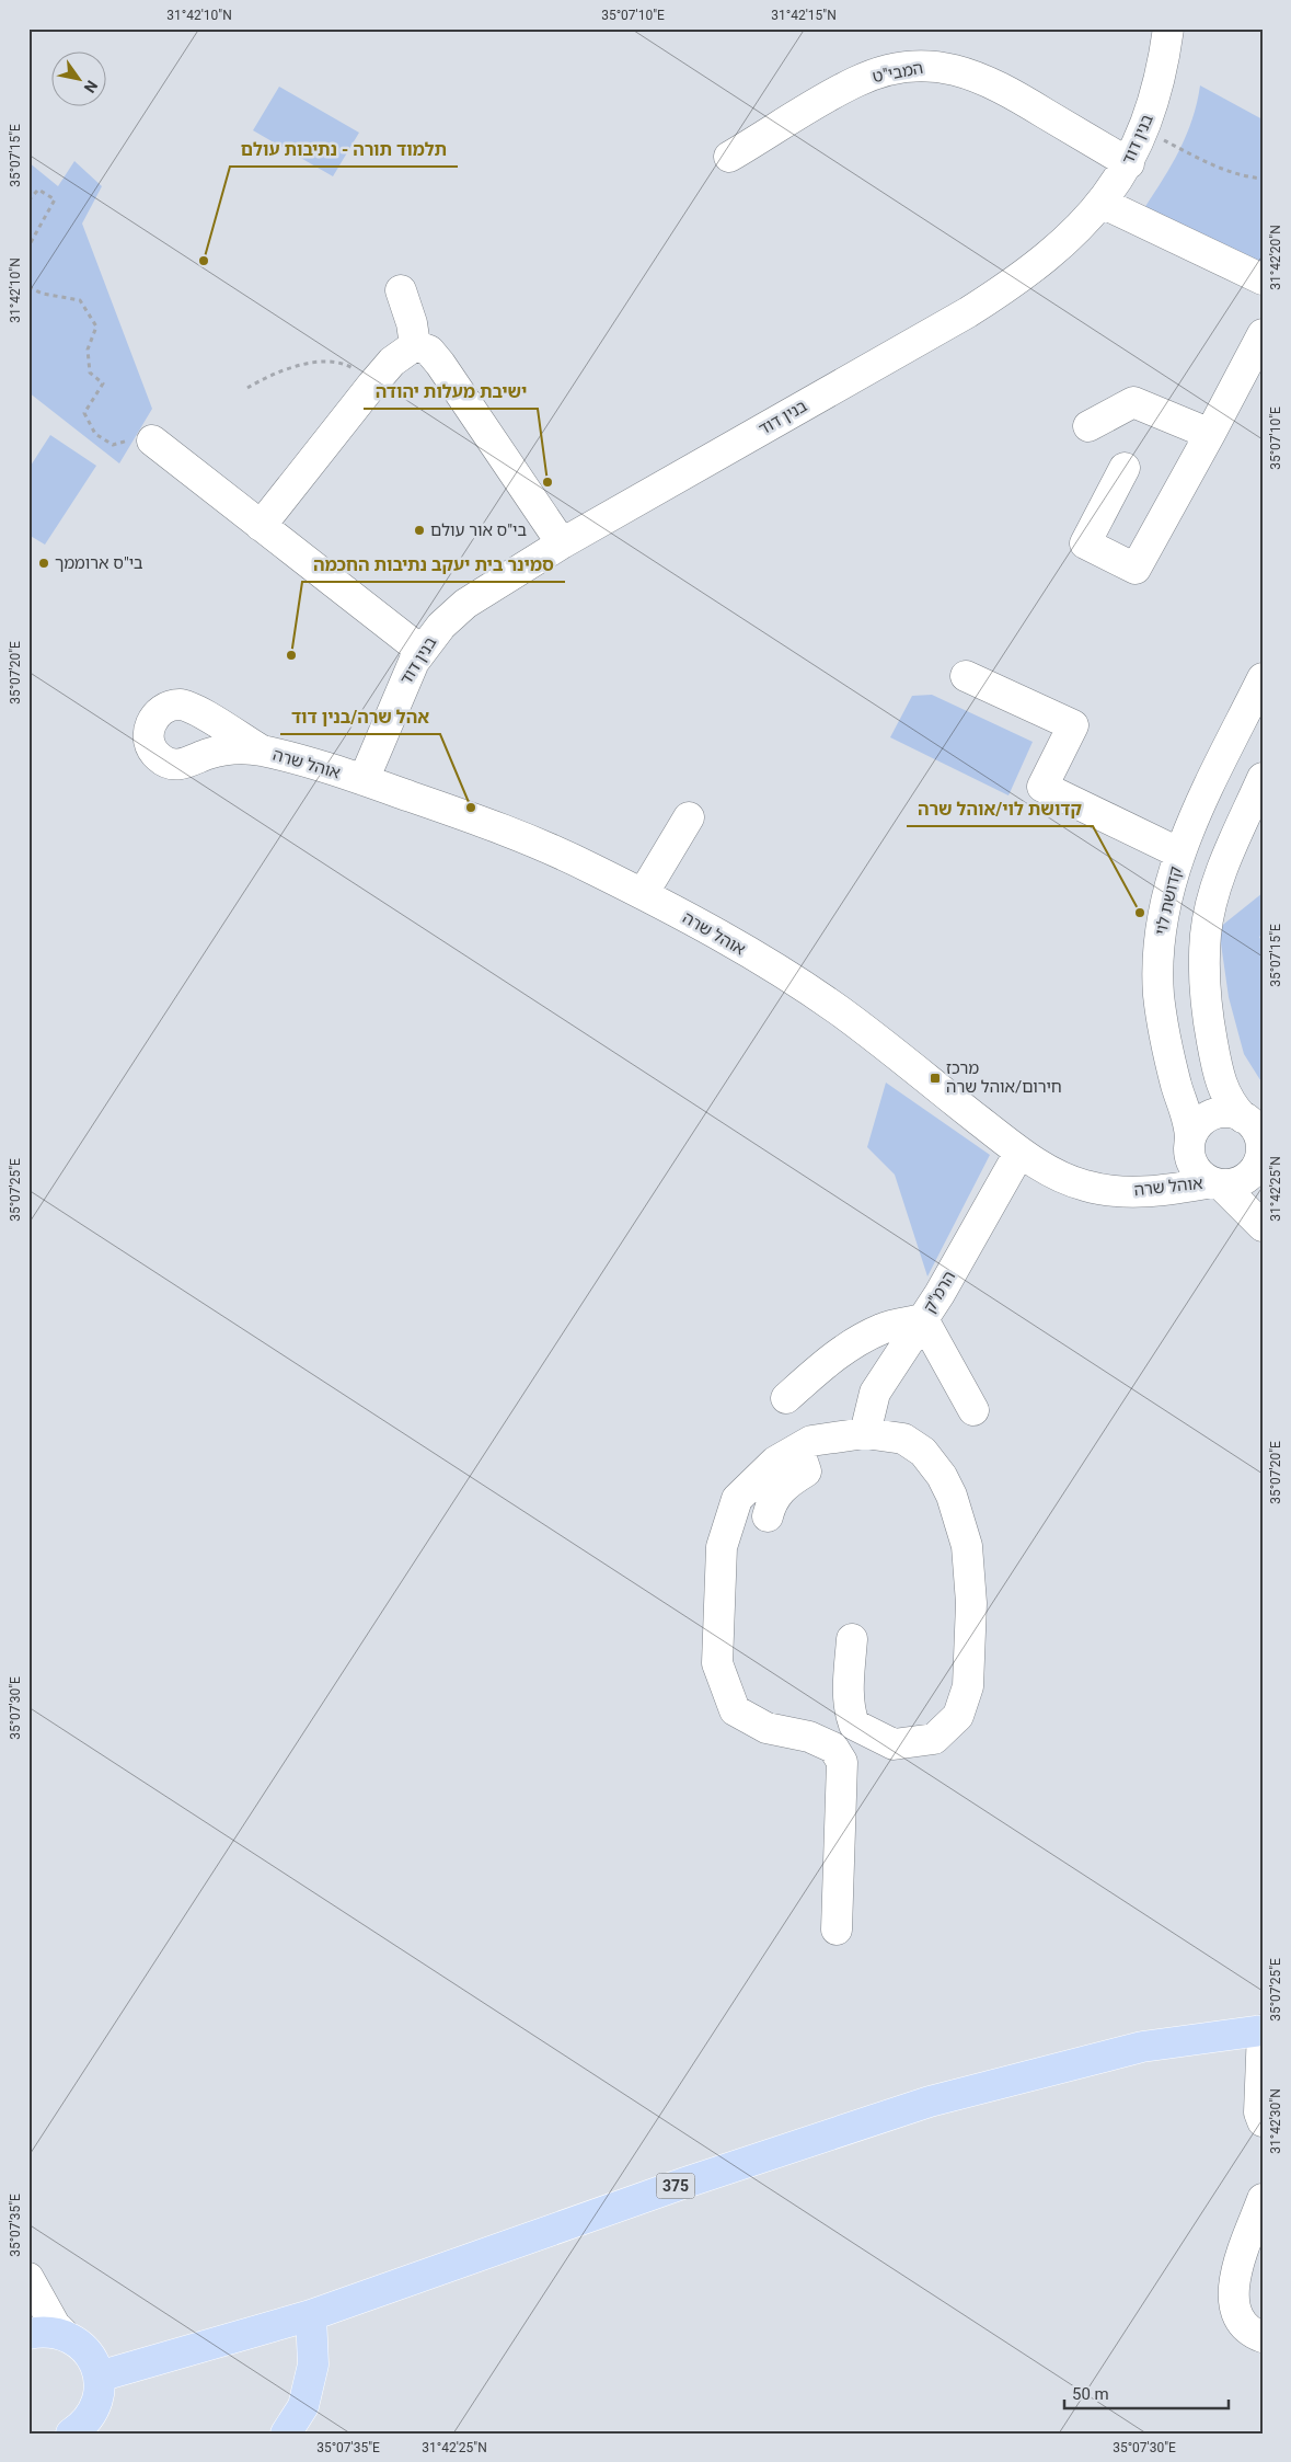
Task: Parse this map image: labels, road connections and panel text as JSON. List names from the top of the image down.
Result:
{
  "streets": {
    "main road": ["375"],
    "street": [
      "המבי\"ט",
      "בנין דוד",
      "אוהל שרה",
      "קדושת לוי",
      "הרמ\"ק"
    ]
  },
  "crossings": [
    ["המבי\"ט", "בנין דוד"],
    ["בנין דוד", "אוהל שרה"],
    ["אוהל שרה", "קדושת לוי"],
    ["אוהל שרה", "הרמ\"ק"]
  ],
  "places": {
    "other": [
      "תלמוד תורה - נתיבות עולם",
      "ישיבת מעלות יהודה",
      "בי\"ס אור עולם",
      "בי\"ס ארוממך",
      "סמינר בית יעקב נתיבות החכמה",
      "אהל שרה/בנין דוד",
      "קדושת לוי/אוהל שרה"
    ],
    "transit": ["מרכז חירום/אוהל שרה"]
  },
  "scale_bar": "50 m",
  "north": "bottom right",
  "coordinates": [
    "31°42'10\"N",
    "35°07'10\"E",
    "31°42'15\"N",
    "35°07'15\"E",
    "31°42'20\"N",
    "35°07'20\"E",
    "31°42'25\"N",
    "35°07'25\"E",
    "35°07'30\"E",
    "31°42'30\"N",
    "35°07'35\"E"
  ]
}
